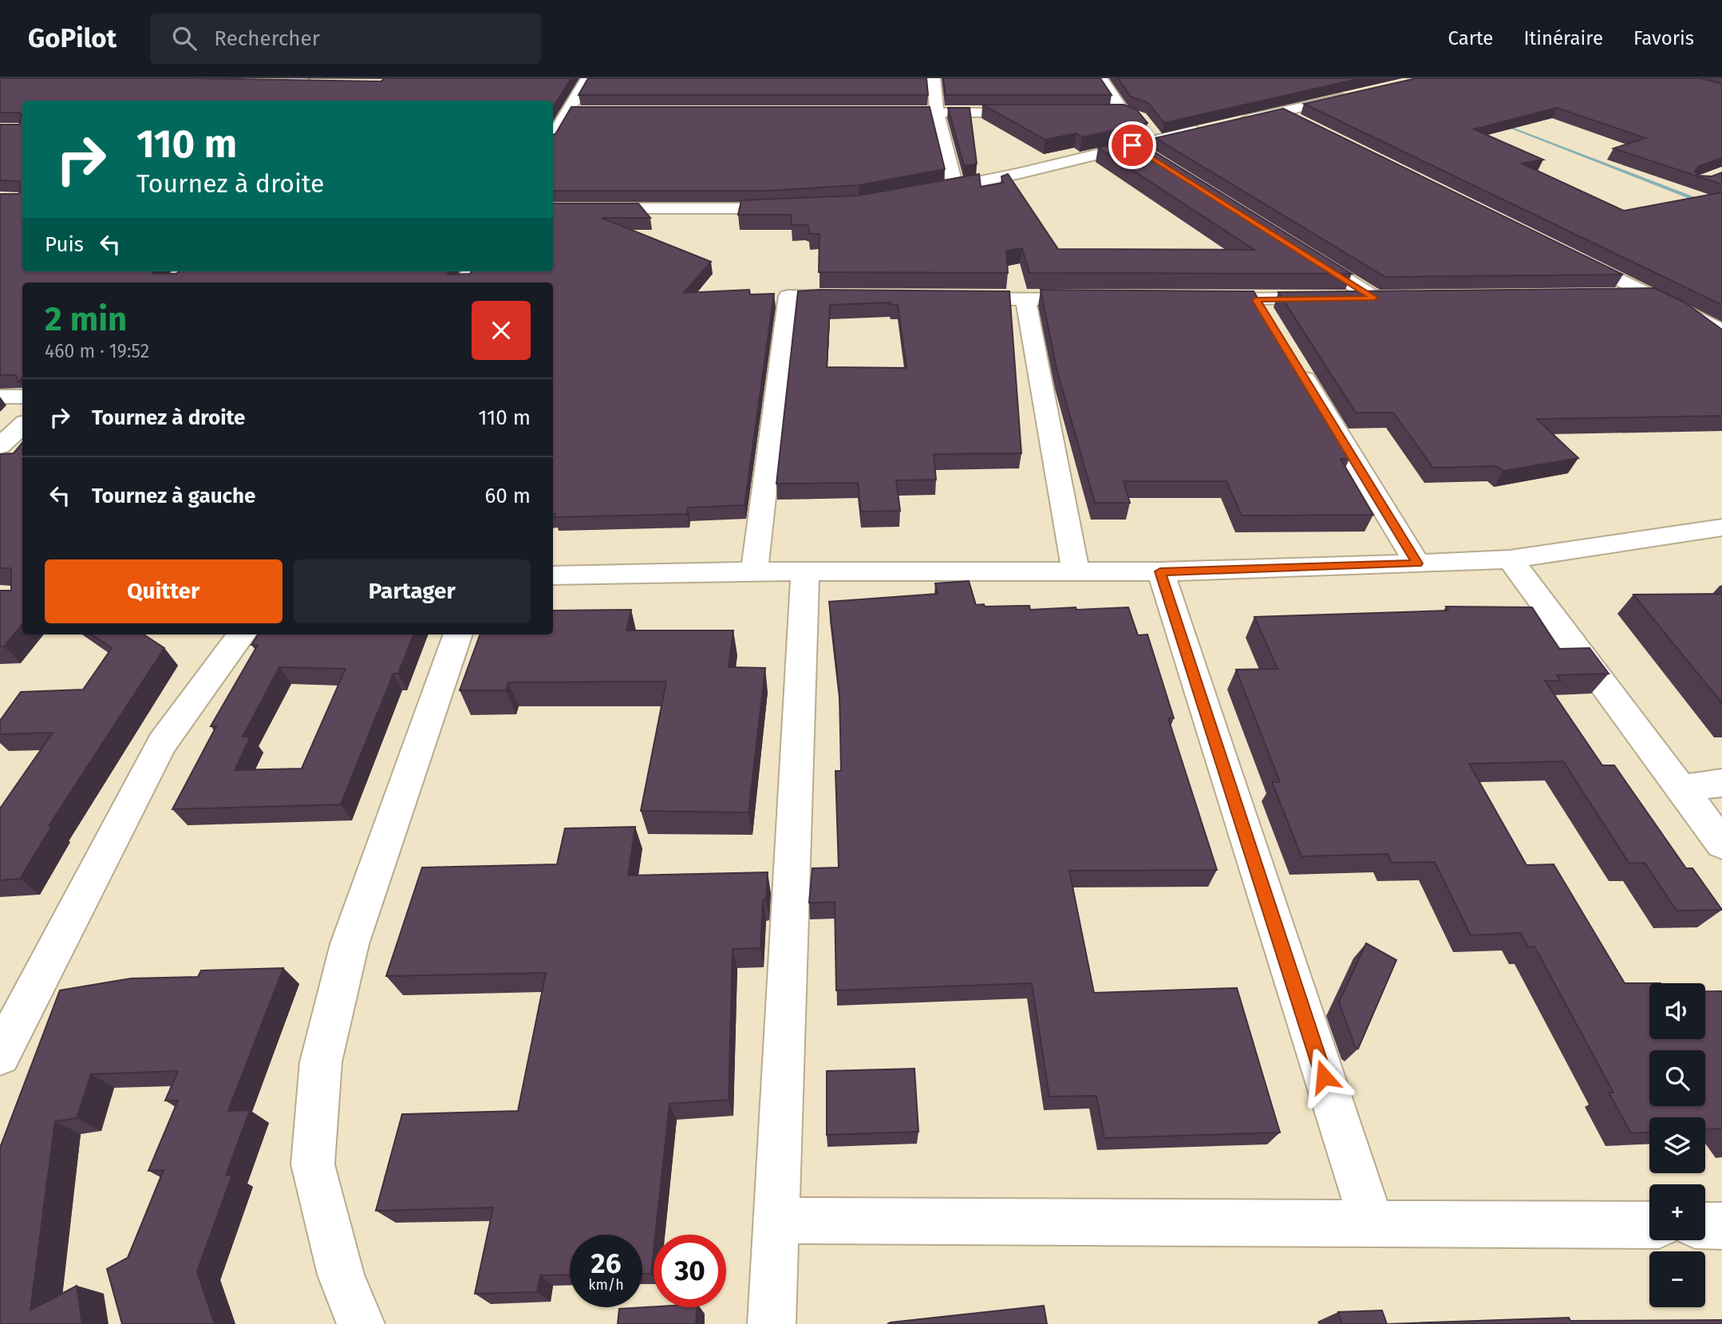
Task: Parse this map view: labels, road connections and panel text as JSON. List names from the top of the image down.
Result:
{
  "page": {
    "header": "GoPilot",
    "search": "Rechercher",
    "nav": ["Carte", "Itinéraire", "Favoris"],
    "turn": ["110 m", "Tournez à droite"],
    "then": "Puis",
    "heading": ["2 min", "460 m · 19:52"],
    "list": [
      {
        "name": "Tournez à droite",
        "value": "110 m"
      },
      {
        "name": "Tournez à gauche",
        "value": "60 m"
      }
    ],
    "buttons": ["Quitter", "Partager"],
    "map_buttons": ["+", "−"],
    "speed": "26 km/h",
    "limit": "30"
  }
}
